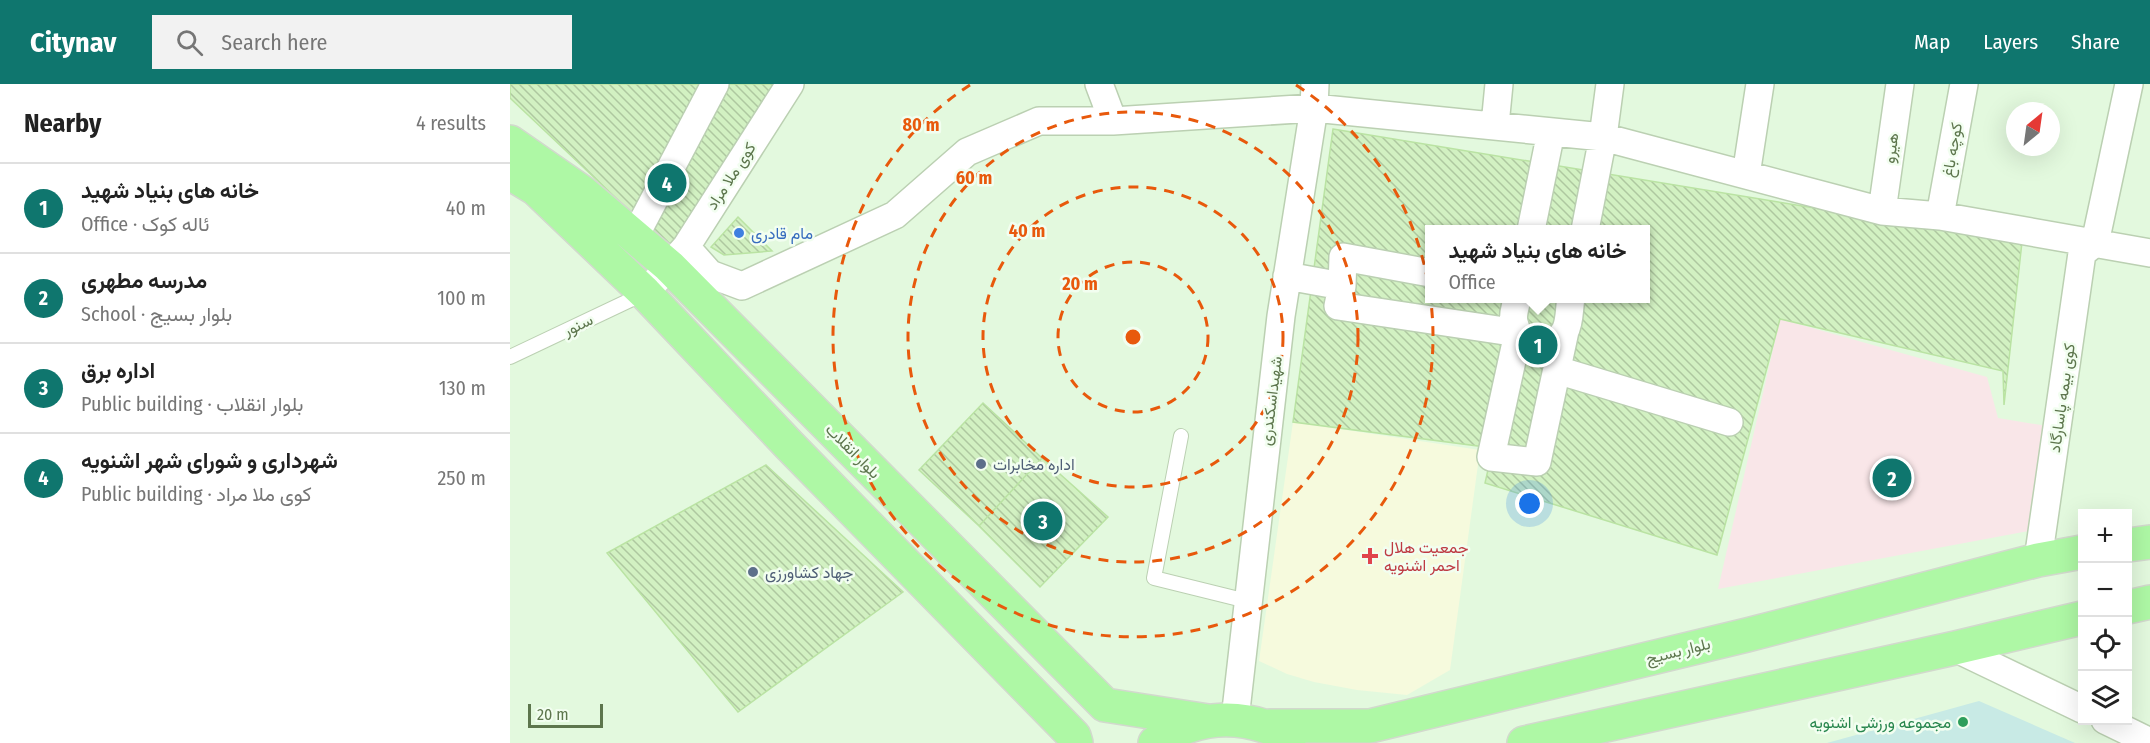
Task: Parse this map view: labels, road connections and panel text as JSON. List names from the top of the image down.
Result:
{
  "streets": {
    "main road": ["بلوار انقلاب", "بلوار بسیج"],
    "street": [
      "هیرو",
      "کوچه باغ",
      "کوی ملا مراد",
      "کوی بیمه پاسارگاد",
      "شهیداسکندری"
    ],
    "lane": ["سنور"]
  },
  "crossings": [
    ["کوی ملا مراد", "سنور"],
    ["کوی ملا مراد", "بلوار انقلاب"],
    ["کوی بیمه پاسارگاد", "بلوار بسیج"],
    ["شهیداسکندری", "بلوار انقلاب"],
    ["بلوار انقلاب", "بلوار بسیج"]
  ],
  "places": {
    "other": [
      "مام قادری",
      "اداره مخابرات",
      "جهاد کشاورزی",
      "مجموعه ورزشی اشنویه"
    ],
    "health": ["جمعیت هلال احمر اشنویه"]
  },
  "scale_bar": "20 m",
  "north": "top right",
  "page": {
    "header": "Citynav",
    "search": "Search here",
    "nav": ["Map", "Layers", "Share"],
    "heading": ["Nearby", "4 results"],
    "pins": [
      "4",
      "1",
      "2",
      "3"
    ],
    "list": [
      {
        "mark": "1",
        "name": "خانه های بنیاد شهید",
        "note": "Office · ئاله کوک",
        "value": "40 m"
      },
      {
        "mark": "2",
        "name": "مدرسه مطهری",
        "note": "School · بلوار بسیج",
        "value": "100 m"
      },
      {
        "mark": "3",
        "name": "اداره برق",
        "note": "Public building · بلوار انقلاب",
        "value": "130 m"
      },
      {
        "mark": "4",
        "name": "شهرداری و شورای شهر اشنویه",
        "note": "Public building · کوی ملا مراد",
        "value": "250 m"
      }
    ],
    "popup": ["خانه های بنیاد شهید", "Office"],
    "map_buttons": ["+", "−"],
    "scale": "20 m"
  },
  "rings": [
    "80 m",
    "60 m",
    "40 m",
    "20 m"
  ]
}
